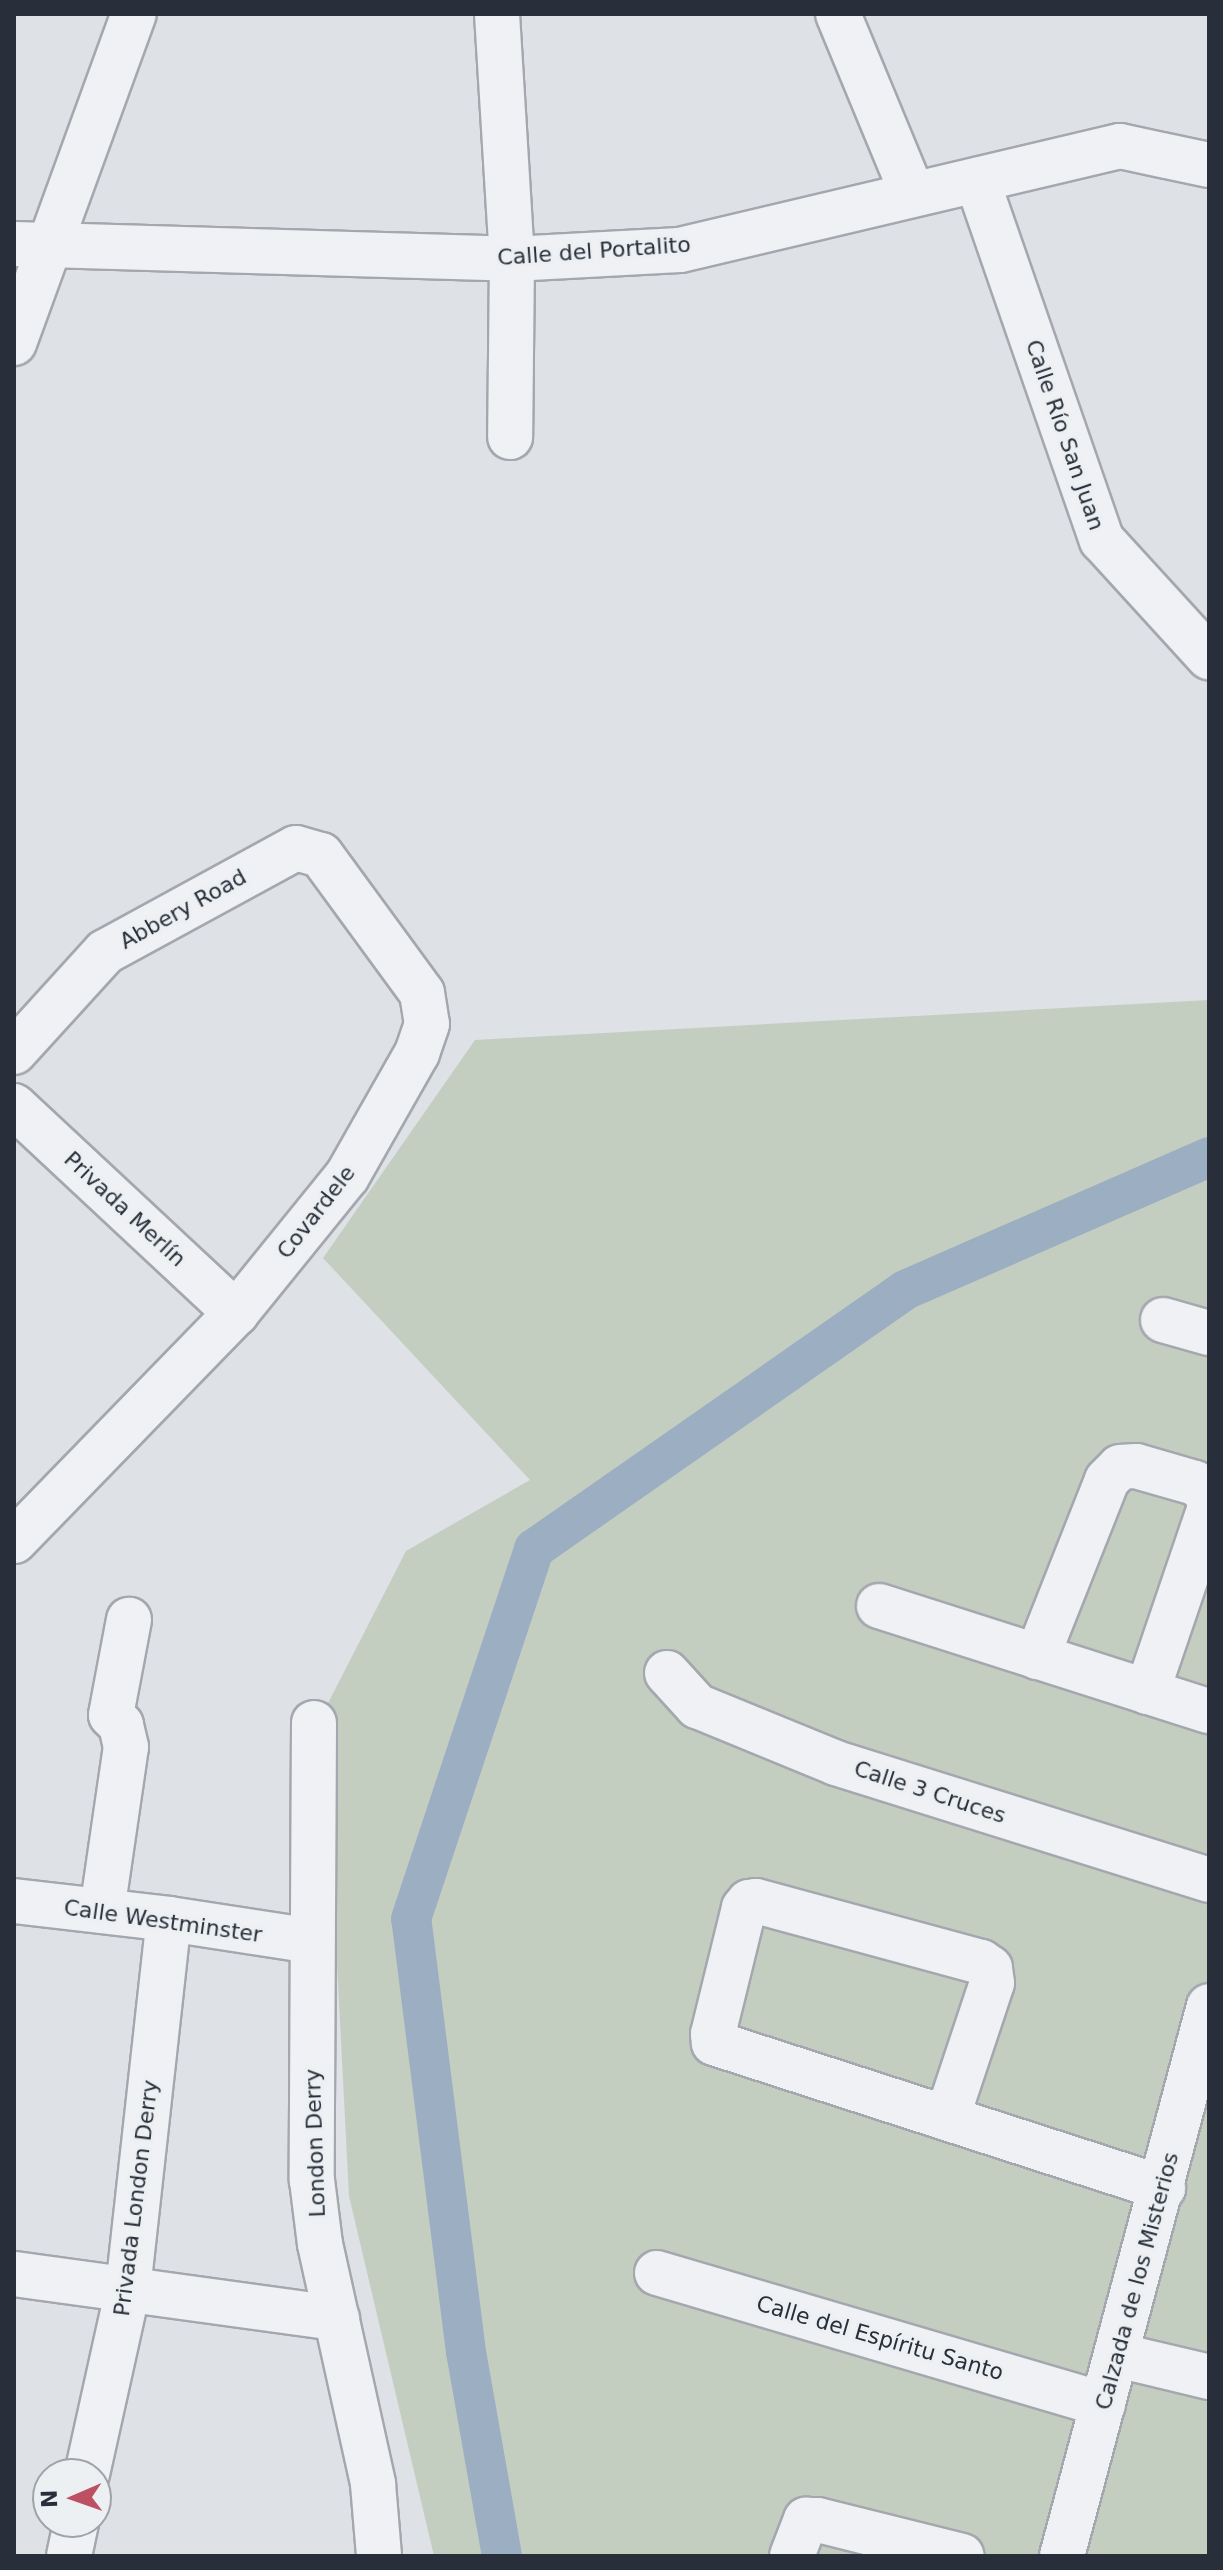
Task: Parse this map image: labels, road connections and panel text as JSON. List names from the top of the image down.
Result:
{
  "streets": {
    "street": [
      "Calle del Portalito",
      "Calle Río San Juan",
      "Abbery Road",
      "Privada Merlín",
      "Covardele",
      "Calle 3 Cruces",
      "Calle Westminster",
      "London Derry",
      "Privada London Derry",
      "Calzada de los Misterios",
      "Calle del Espíritu Santo"
    ]
  },
  "crossings": [
    ["Calle del Portalito", "Calle Río San Juan"],
    ["Abbery Road", "Covardele"],
    ["Privada Merlín", "Covardele"],
    ["Calle Westminster", "London Derry"],
    ["Calle Westminster", "Privada London Derry"],
    ["Calzada de los Misterios", "Calle del Espíritu Santo"]
  ],
  "north": "left"
}
